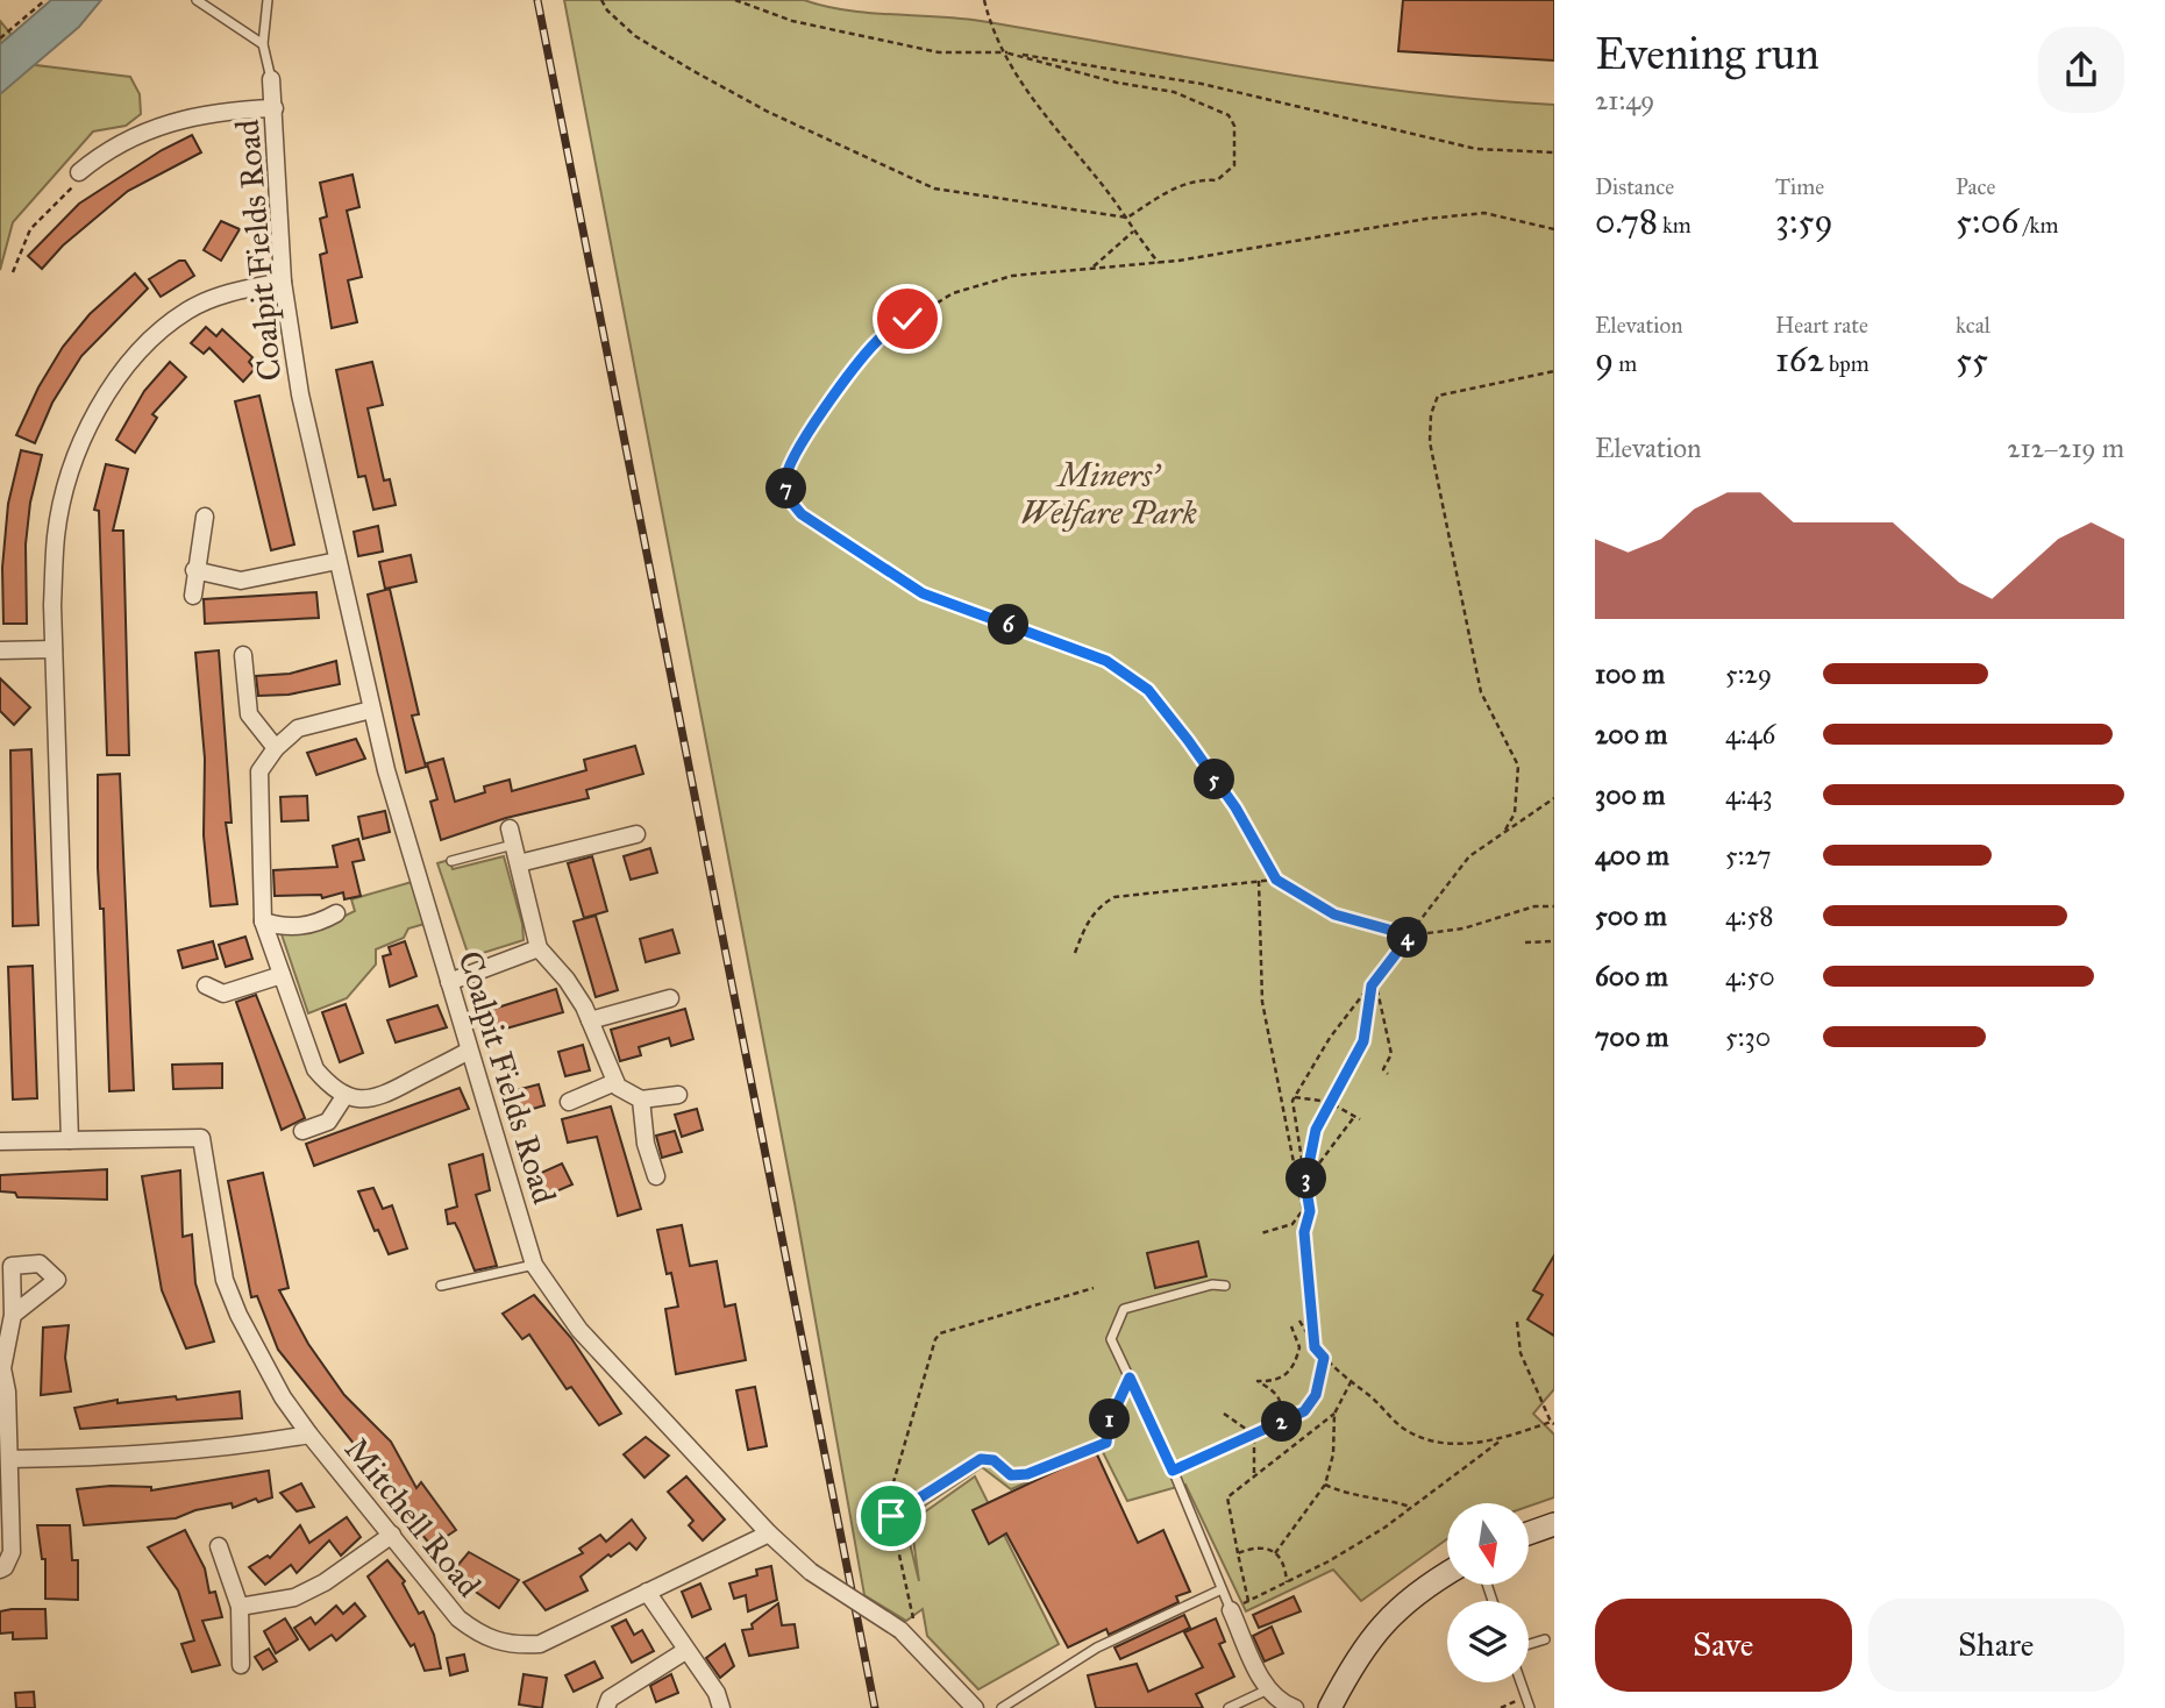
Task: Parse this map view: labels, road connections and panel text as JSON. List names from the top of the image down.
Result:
{
  "streets": {
    "street": ["Coalpit Fields Road", "Mitchell Road"]
  },
  "crossings": [
    ["Coalpit Fields Road", "Mitchell Road"]
  ],
  "parks": ["Miners' Welfare Park"],
  "north": "bottom",
  "page": {
    "heading": ["Evening run", "21:49"],
    "stats": [
      ["Distance", "0.78 km"],
      ["Time", "3:59"],
      ["Pace", "5:06 /km"],
      ["Elevation", "9 m"],
      ["Heart rate", "162 bpm"],
      ["kcal", "55"]
    ],
    "chart": ["Elevation", "212–219 m"],
    "pins": [
      "7",
      "6",
      "5",
      "4",
      "3",
      "1",
      "2"
    ],
    "list": [
      {
        "name": "100 m",
        "note": "5:29"
      },
      {
        "name": "200 m",
        "note": "4:46"
      },
      {
        "name": "300 m",
        "note": "4:43"
      },
      {
        "name": "400 m",
        "note": "5:27"
      },
      {
        "name": "500 m",
        "note": "4:58"
      },
      {
        "name": "600 m",
        "note": "4:50"
      },
      {
        "name": "700 m",
        "note": "5:30"
      }
    ],
    "buttons": ["Save", "Share"]
  }
}
